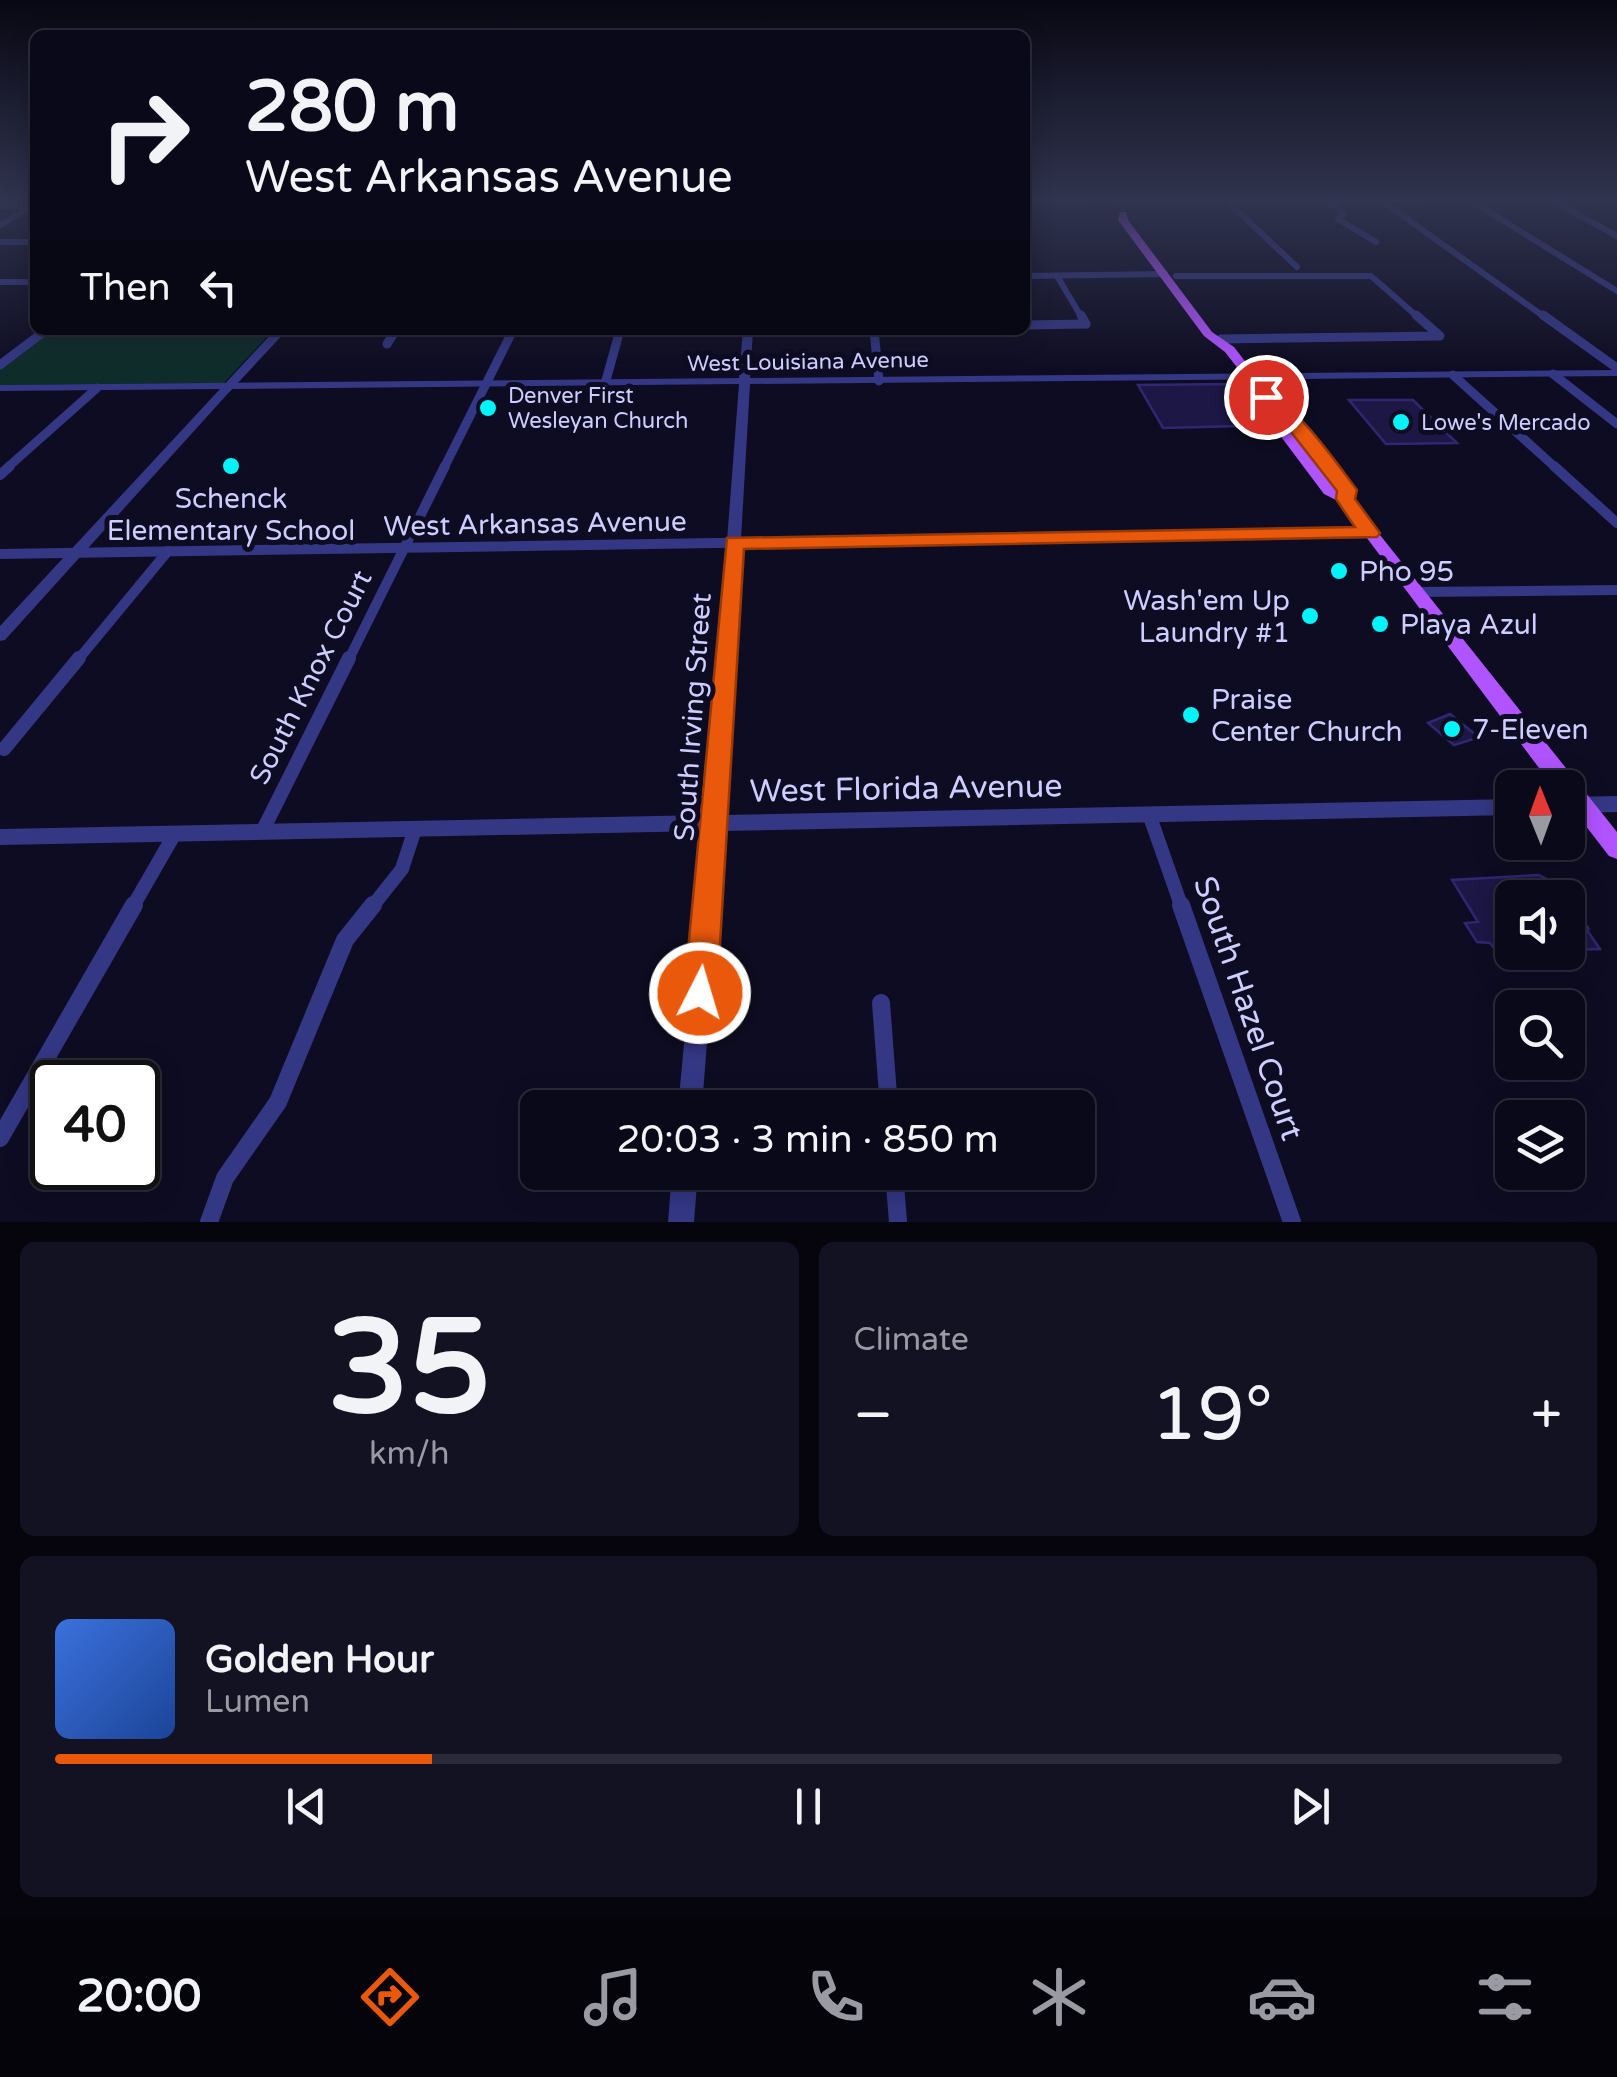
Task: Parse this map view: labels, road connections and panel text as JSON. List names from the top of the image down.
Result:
{
  "streets": {
    "street": [
      "West Louisiana Avenue",
      "West Arkansas Avenue",
      "South Knox Court",
      "South Irving Street",
      "West Florida Avenue",
      "South Hazel Court"
    ]
  },
  "crossings": [
    ["West Louisiana Avenue", "South Knox Court"],
    ["West Louisiana Avenue", "South Irving Street"],
    ["West Arkansas Avenue", "South Knox Court"],
    ["West Arkansas Avenue", "South Irving Street"],
    ["South Knox Court", "West Florida Avenue"],
    ["South Irving Street", "West Florida Avenue"],
    ["West Florida Avenue", "South Hazel Court"]
  ],
  "places": [
    "Denver First Wesleyan Church",
    "Lowe's Mercado",
    "Schenck Elementary School",
    "Pho 95",
    "Wash'em Up Laundry #1",
    "Playa Azul",
    "Praise Center Church",
    "7-Eleven"
  ],
  "north": "top",
  "page": {
    "turn": ["280 m", "West Arkansas Avenue"],
    "then": "Then",
    "limit": "40",
    "trip": "20:03 · 3 min · 850 m",
    "tile": [
      ["35", "km/h"],
      "Climate"
    ],
    "heat": ["−", "19°", "+"],
    "song": ["Golden Hour", "Lumen"],
    "tabs": "20:00"
  }
}
